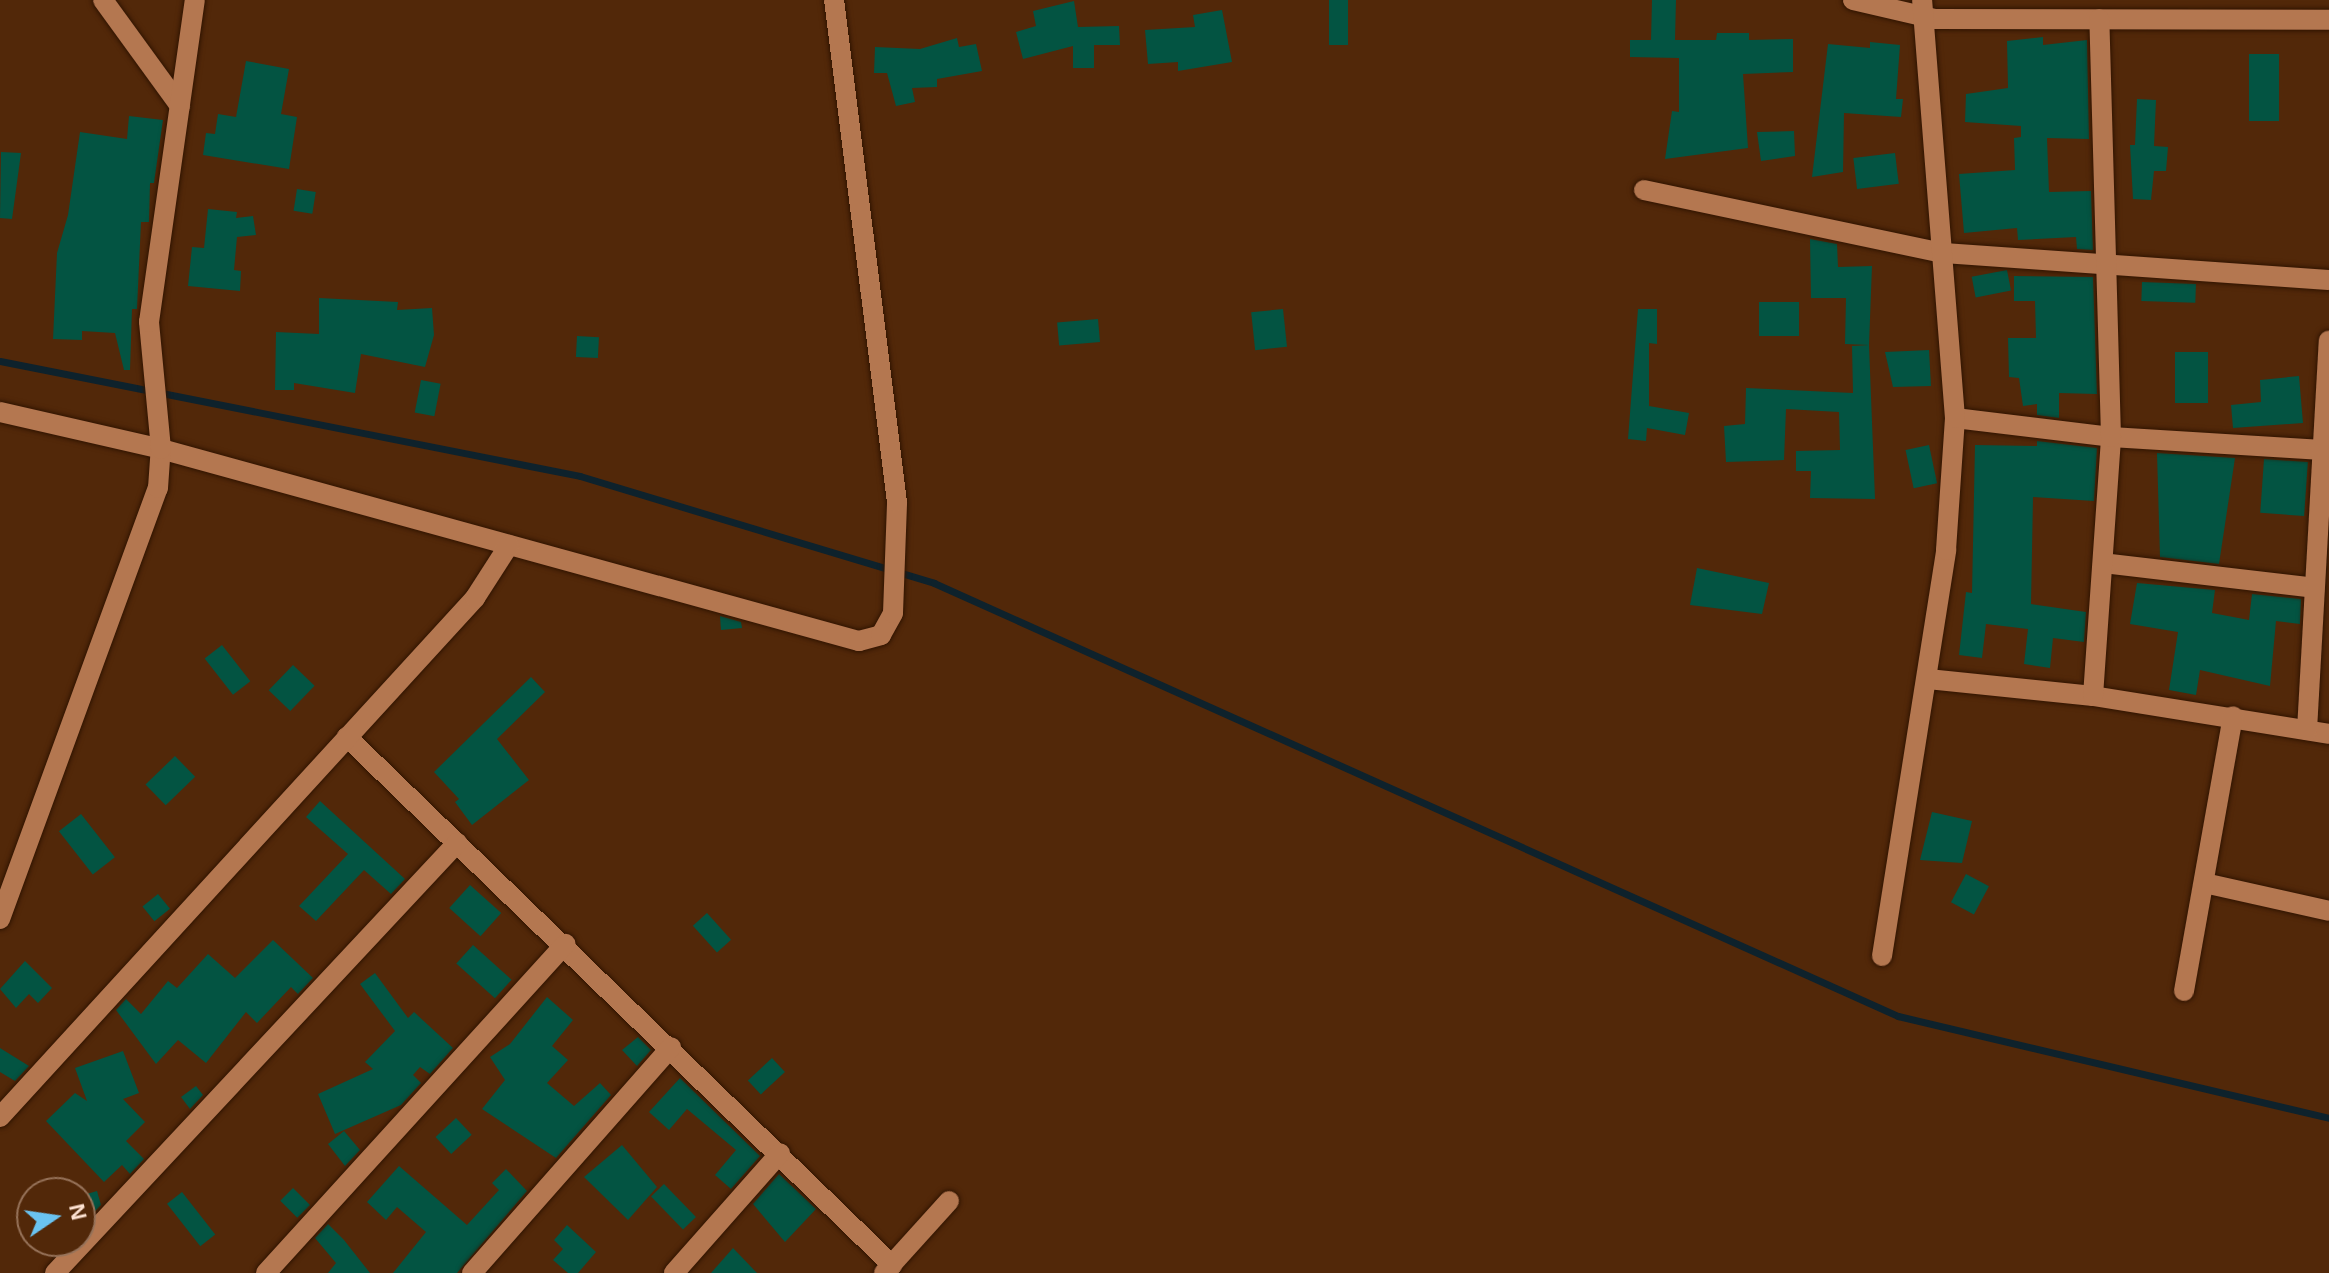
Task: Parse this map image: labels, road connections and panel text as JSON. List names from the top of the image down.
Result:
{
  "north": "right"
}
